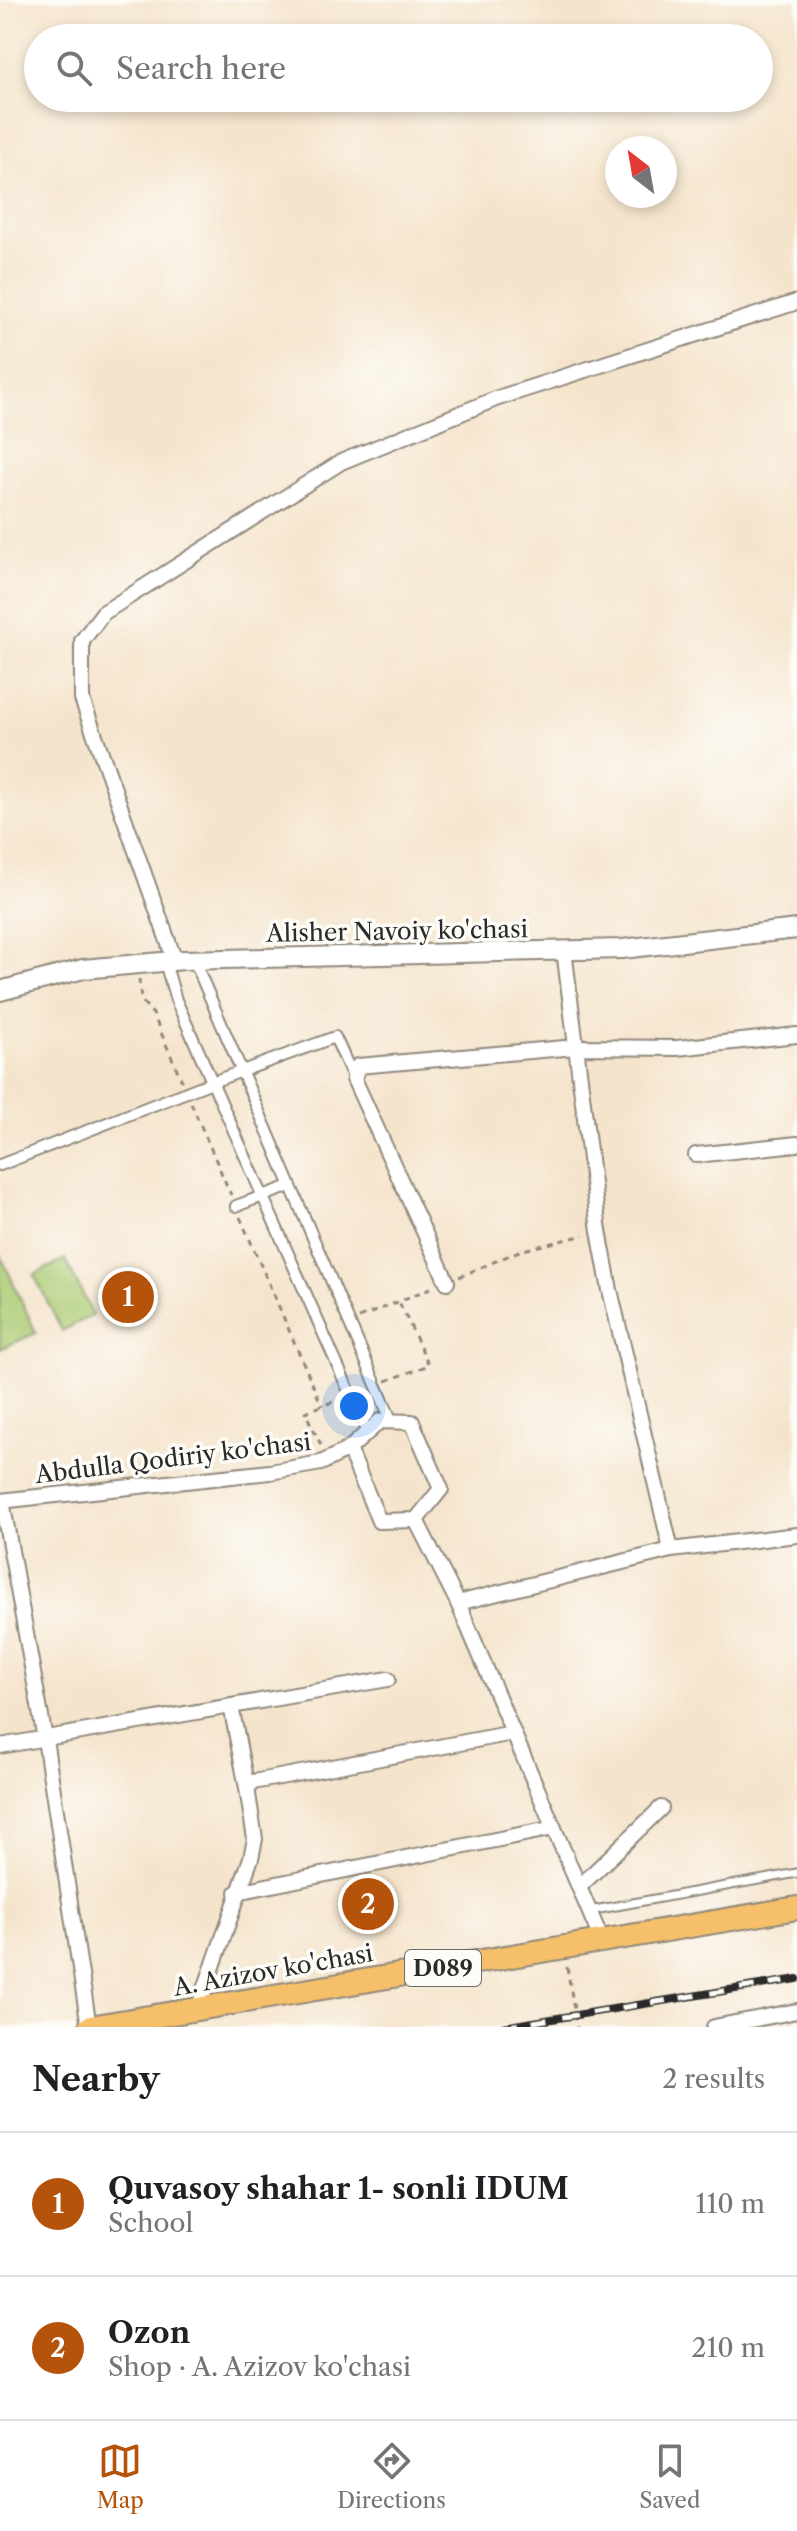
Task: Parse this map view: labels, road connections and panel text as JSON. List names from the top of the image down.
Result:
{
  "streets": {
    "main road": ["D089", "A. Azizov ko'chasi"],
    "street": ["Alisher Navoiy ko'chasi", "Abdulla Qodiriy ko'chasi"]
  },
  "north": "top left",
  "page": {
    "search": "Search here",
    "pins": ["1", "2"],
    "heading": ["Nearby", "2 results"],
    "list": [
      {
        "mark": "1",
        "name": "Quvasoy shahar 1- sonli IDUM",
        "note": "School",
        "value": "110 m"
      },
      {
        "mark": "2",
        "name": "Ozon",
        "note": "Shop · A. Azizov ko'chasi",
        "value": "210 m"
      }
    ],
    "nav": ["Map", "Directions", "Saved"]
  }
}
